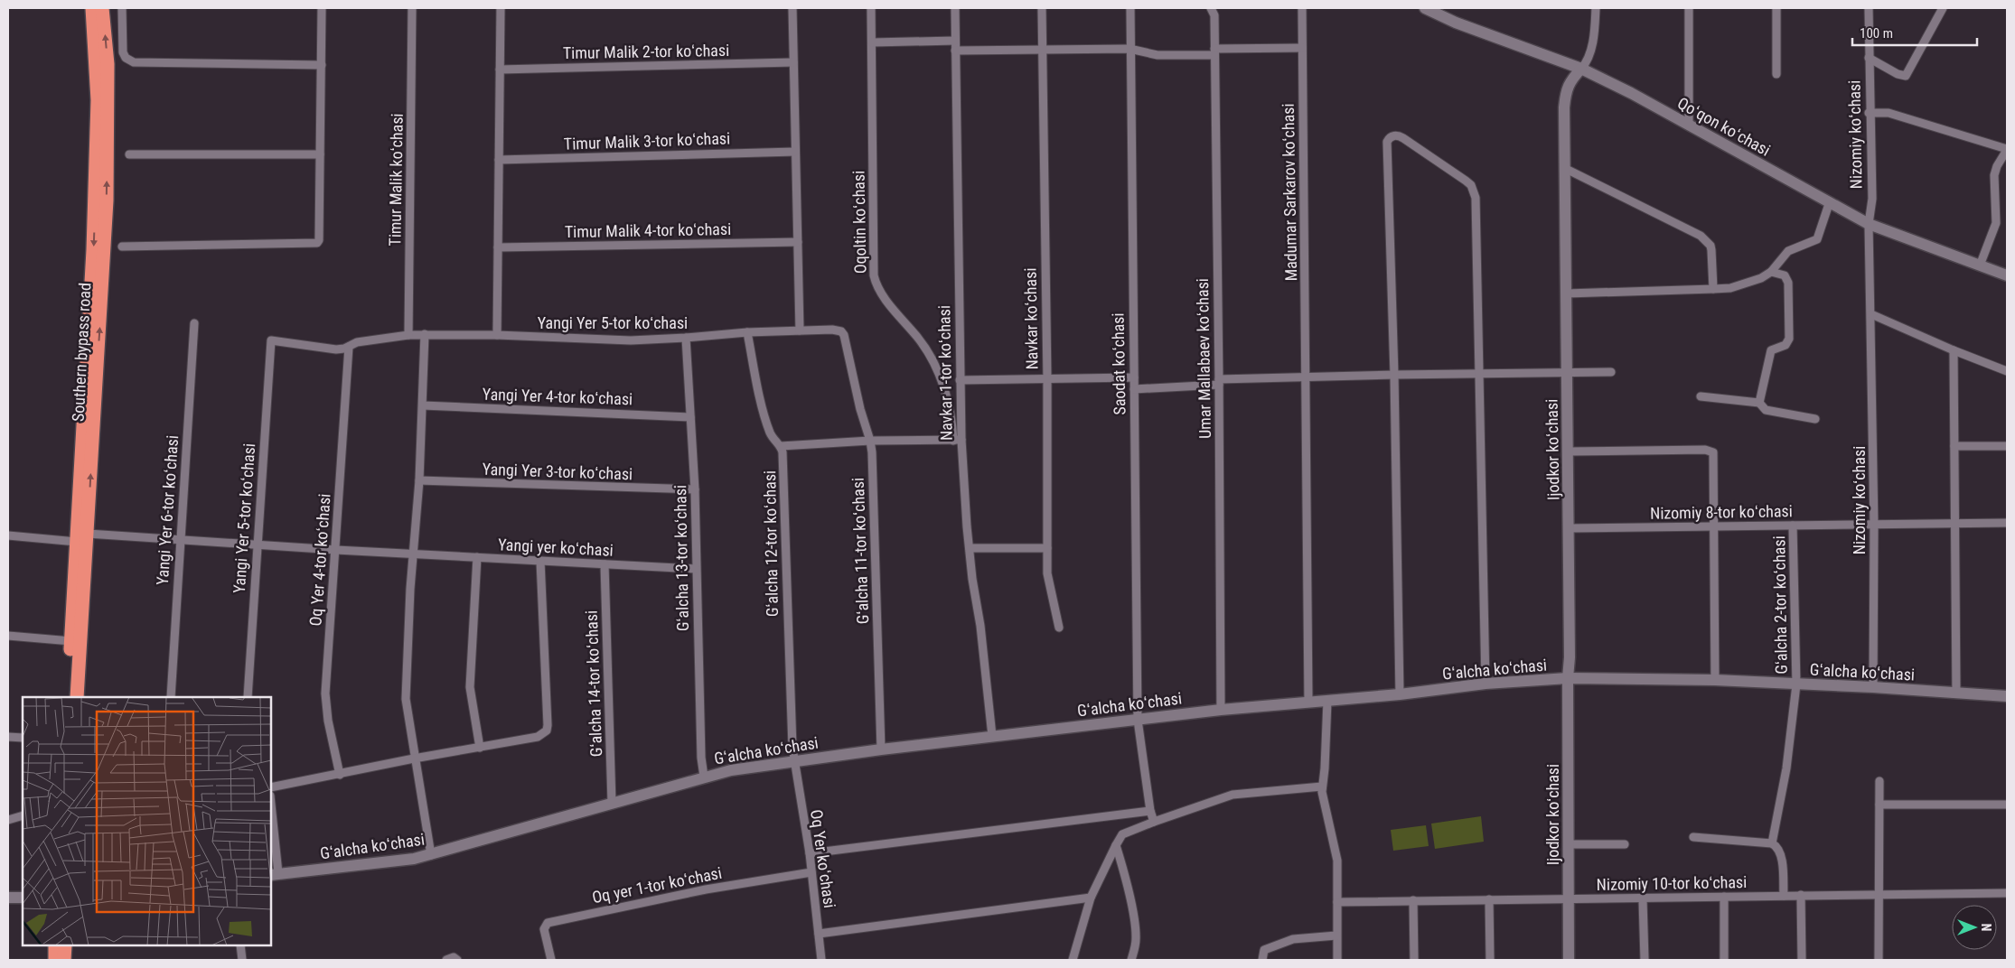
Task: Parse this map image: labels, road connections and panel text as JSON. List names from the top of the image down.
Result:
{
  "streets": {
    "highway": ["Southern bypass road"],
    "street": [
      "Timur Malik 2-tor koʻchasi",
      "Qoʻqon koʻchasi",
      "Nizomiy koʻchasi",
      "Timur Malik 3-tor koʻchasi",
      "Timur Malik koʻchasi",
      "Madumar Sarkarov koʻchasi",
      "Oqoltin koʻchasi",
      "Timur Malik 4-tor koʻchasi",
      "Navkar koʻchasi",
      "Yangi Yer 5-tor koʻchasi",
      "Umar Mallabaev koʻchasi",
      "Saodat koʻchasi",
      "Navkar 1-tor koʻchasi",
      "Yangi Yer 4-tor koʻchasi",
      "Ijodkor koʻchasi",
      "Yangi Yer 3-tor koʻchasi",
      "Yangi Yer 6-tor koʻchasi",
      "Nizomiy 8-tor koʻchasi",
      "Gʻalcha 12-tor koʻchasi",
      "Yangi yer koʻchasi",
      "Gʻalcha 11-tor koʻchasi",
      "Gʻalcha 13-tor koʻchasi",
      "Oq Yer 4-tor koʻchasi",
      "Gʻalcha 2-tor koʻchasi",
      "Gʻalcha koʻchasi",
      "Gʻalcha 14-tor koʻchasi",
      "Oq Yer koʻchasi",
      "Nizomiy 10-tor koʻchasi",
      "Oq yer 1-tor koʻchasi"
    ]
  },
  "crossings": [
    ["Qoʻqon koʻchasi", "Nizomiy koʻchasi"],
    ["Qoʻqon koʻchasi", "Ijodkor koʻchasi"],
    ["Nizomiy koʻchasi", "Nizomiy 8-tor koʻchasi"],
    ["Nizomiy koʻchasi", "Gʻalcha koʻchasi"],
    ["Madumar Sarkarov koʻchasi", "Gʻalcha koʻchasi"],
    ["Oqoltin koʻchasi", "Navkar 1-tor koʻchasi"],
    ["Yangi Yer 5-tor koʻchasi", "Gʻalcha 12-tor koʻchasi"],
    ["Yangi Yer 5-tor koʻchasi", "Yangi yer koʻchasi"],
    ["Yangi Yer 5-tor koʻchasi", "Gʻalcha 11-tor koʻchasi"],
    ["Yangi Yer 5-tor koʻchasi", "Gʻalcha 13-tor koʻchasi"],
    ["Yangi Yer 5-tor koʻchasi", "Oq Yer 4-tor koʻchasi"],
    ["Southern bypass road", "Yangi yer koʻchasi"],
    ["Umar Mallabaev koʻchasi", "Gʻalcha koʻchasi"],
    ["Saodat koʻchasi", "Gʻalcha koʻchasi"],
    ["Navkar 1-tor koʻchasi", "Gʻalcha koʻchasi"],
    ["Yangi Yer 4-tor koʻchasi", "Gʻalcha 13-tor koʻchasi"],
    ["Ijodkor koʻchasi", "Nizomiy 8-tor koʻchasi"],
    ["Ijodkor koʻchasi", "Gʻalcha koʻchasi"],
    ["Ijodkor koʻchasi", "Nizomiy 10-tor koʻchasi"],
    ["Yangi Yer 3-tor koʻchasi", "Gʻalcha 13-tor koʻchasi"],
    ["Yangi Yer 6-tor koʻchasi", "Yangi yer koʻchasi"],
    ["Nizomiy 8-tor koʻchasi", "Gʻalcha 2-tor koʻchasi"],
    ["Gʻalcha 12-tor koʻchasi", "Gʻalcha koʻchasi"],
    ["Gʻalcha 12-tor koʻchasi", "Oq Yer koʻchasi"],
    ["Yangi yer koʻchasi", "Gʻalcha 13-tor koʻchasi"],
    ["Yangi yer koʻchasi", "Oq Yer 4-tor koʻchasi"],
    ["Yangi yer koʻchasi", "Gʻalcha 14-tor koʻchasi"],
    ["Gʻalcha 11-tor koʻchasi", "Gʻalcha koʻchasi"],
    ["Gʻalcha 13-tor koʻchasi", "Gʻalcha koʻchasi"],
    ["Gʻalcha 2-tor koʻchasi", "Gʻalcha koʻchasi"],
    ["Gʻalcha koʻchasi", "Gʻalcha 14-tor koʻchasi"],
    ["Gʻalcha koʻchasi", "Oq Yer koʻchasi"],
    ["Oq Yer koʻchasi", "Oq yer 1-tor koʻchasi"]
  ],
  "scale_bar": "100 m",
  "north": "right"
}
